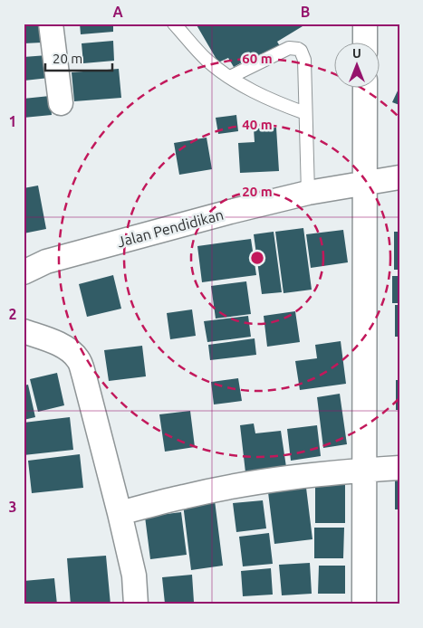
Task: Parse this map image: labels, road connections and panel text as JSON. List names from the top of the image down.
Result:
{
  "streets": {
    "street": ["Jalan Pendidikan"]
  },
  "scale_bar": "20 m",
  "north": "top",
  "grid": {
    "columns": ["A", "B"],
    "rows": ["1", "2", "3"]
  },
  "rings": ["60 m", "40 m", "20 m"]
}
